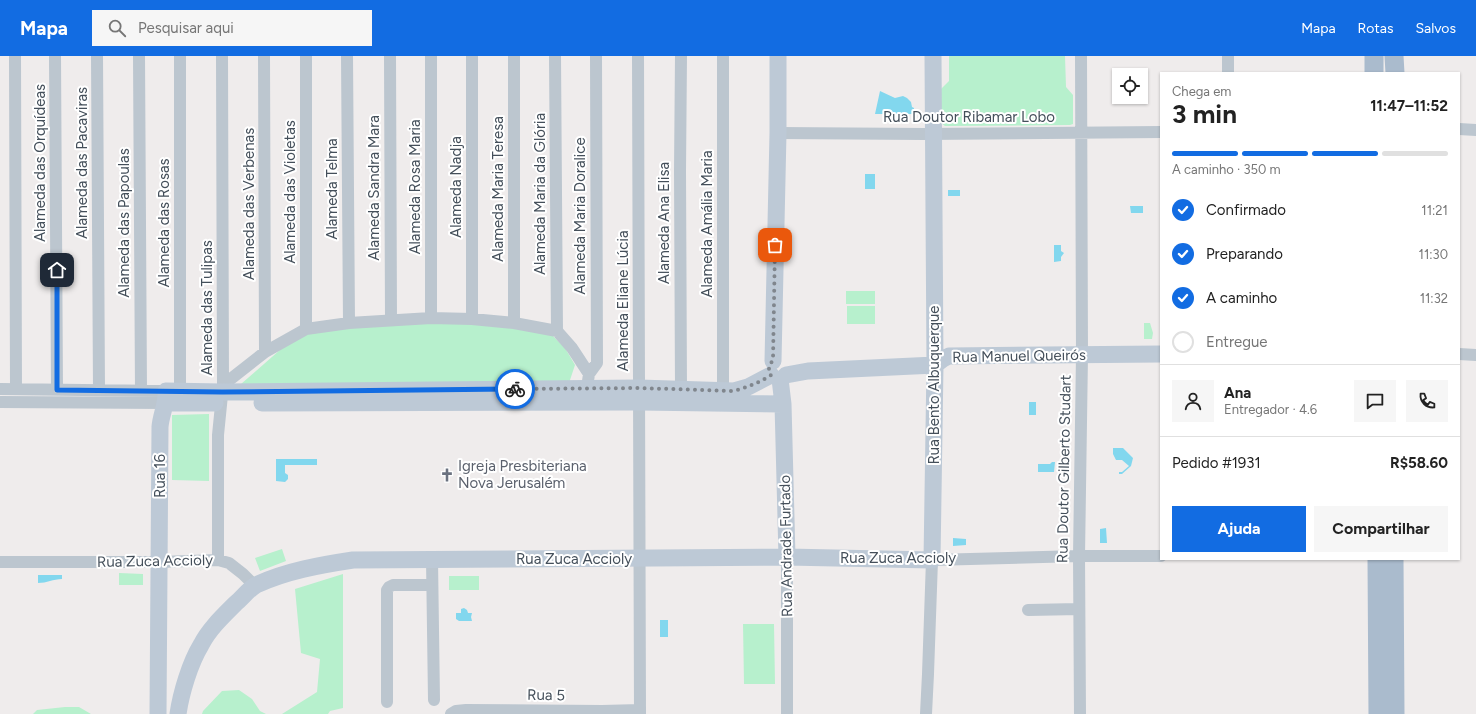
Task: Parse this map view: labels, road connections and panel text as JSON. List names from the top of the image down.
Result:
{
  "streets": {
    "street": [
      "Rua Doutor Ribamar Lobo",
      "Alameda das Orquídeas",
      "Alameda das Pacaviras",
      "Alameda Rosa Maria",
      "Alameda Nadja",
      "Alameda Sandra Mara",
      "Alameda Telma",
      "Alameda Maria Teresa",
      "Alameda das Violetas",
      "Alameda Maria da Glória",
      "Alameda das Verbenas",
      "Alameda Maria Doralice",
      "Alameda das Papoulas",
      "Alameda das Rosas",
      "Alameda Ana Elisa",
      "Alameda Amália Maria",
      "Alameda Eliane Lúcia",
      "Alameda das Tulipas",
      "Rua Manuel Queirós",
      "Rua Bento Albuquerque",
      "Rua Doutor Gilberto Studart",
      "Rua 16",
      "Rua Andrade Furtado",
      "Rua Zuca Accioly",
      "Rua 5"
    ]
  },
  "crossings": [
    ["Rua Doutor Ribamar Lobo", "Rua Bento Albuquerque"],
    ["Rua Doutor Ribamar Lobo", "Rua Doutor Gilberto Studart"],
    ["Rua Doutor Ribamar Lobo", "Rua Andrade Furtado"],
    ["Alameda das Rosas", "Rua 16"],
    ["Alameda Eliane Lúcia", "Rua Zuca Accioly"],
    ["Alameda Eliane Lúcia", "Rua 5"],
    ["Alameda das Tulipas", "Rua Zuca Accioly"],
    ["Rua Manuel Queirós", "Rua Bento Albuquerque"],
    ["Rua Manuel Queirós", "Rua Doutor Gilberto Studart"],
    ["Rua Manuel Queirós", "Rua Andrade Furtado"],
    ["Rua Bento Albuquerque", "Rua Zuca Accioly"],
    ["Rua Doutor Gilberto Studart", "Rua Zuca Accioly"],
    ["Rua 16", "Rua Zuca Accioly"],
    ["Rua Andrade Furtado", "Rua Zuca Accioly"]
  ],
  "places": {
    "church": ["Igreja Presbiteriana Nova Jerusalém"]
  },
  "page": {
    "header": "Mapa",
    "search": "Pesquisar aqui",
    "nav": ["Mapa", "Rotas", "Salvos"],
    "heading": ["3 min", "Chega em", "11:47–11:52"],
    "panel": [
      "Ana",
      "Entregador · 4.6",
      "Pedido #1931",
      "R$58.60"
    ],
    "bar": "A caminho · 350 m",
    "list": [
      ["Confirmado", "11:21"],
      ["Preparando", "11:30"],
      ["A caminho", "11:32"],
      "Entregue"
    ],
    "buttons": ["Ajuda", "Compartilhar"]
  }
}
